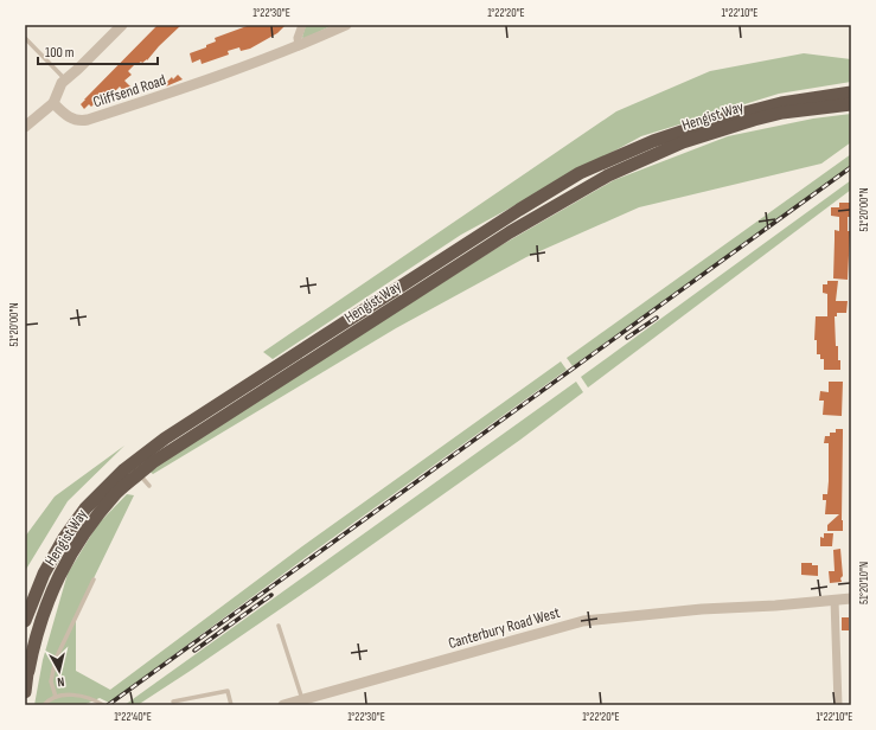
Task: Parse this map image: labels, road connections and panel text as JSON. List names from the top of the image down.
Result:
{
  "streets": {
    "highway": ["Hengist Way"],
    "street": ["Cliffsend Road", "Canterbury Road West"]
  },
  "scale_bar": "100 m",
  "north": "bottom",
  "coordinates": [
    "1°22'30\"E",
    "1°22'20\"E",
    "1°22'10\"E",
    "51°20'00\"N",
    "51°20'10\"N",
    "1°22'40\"E"
  ]
}
